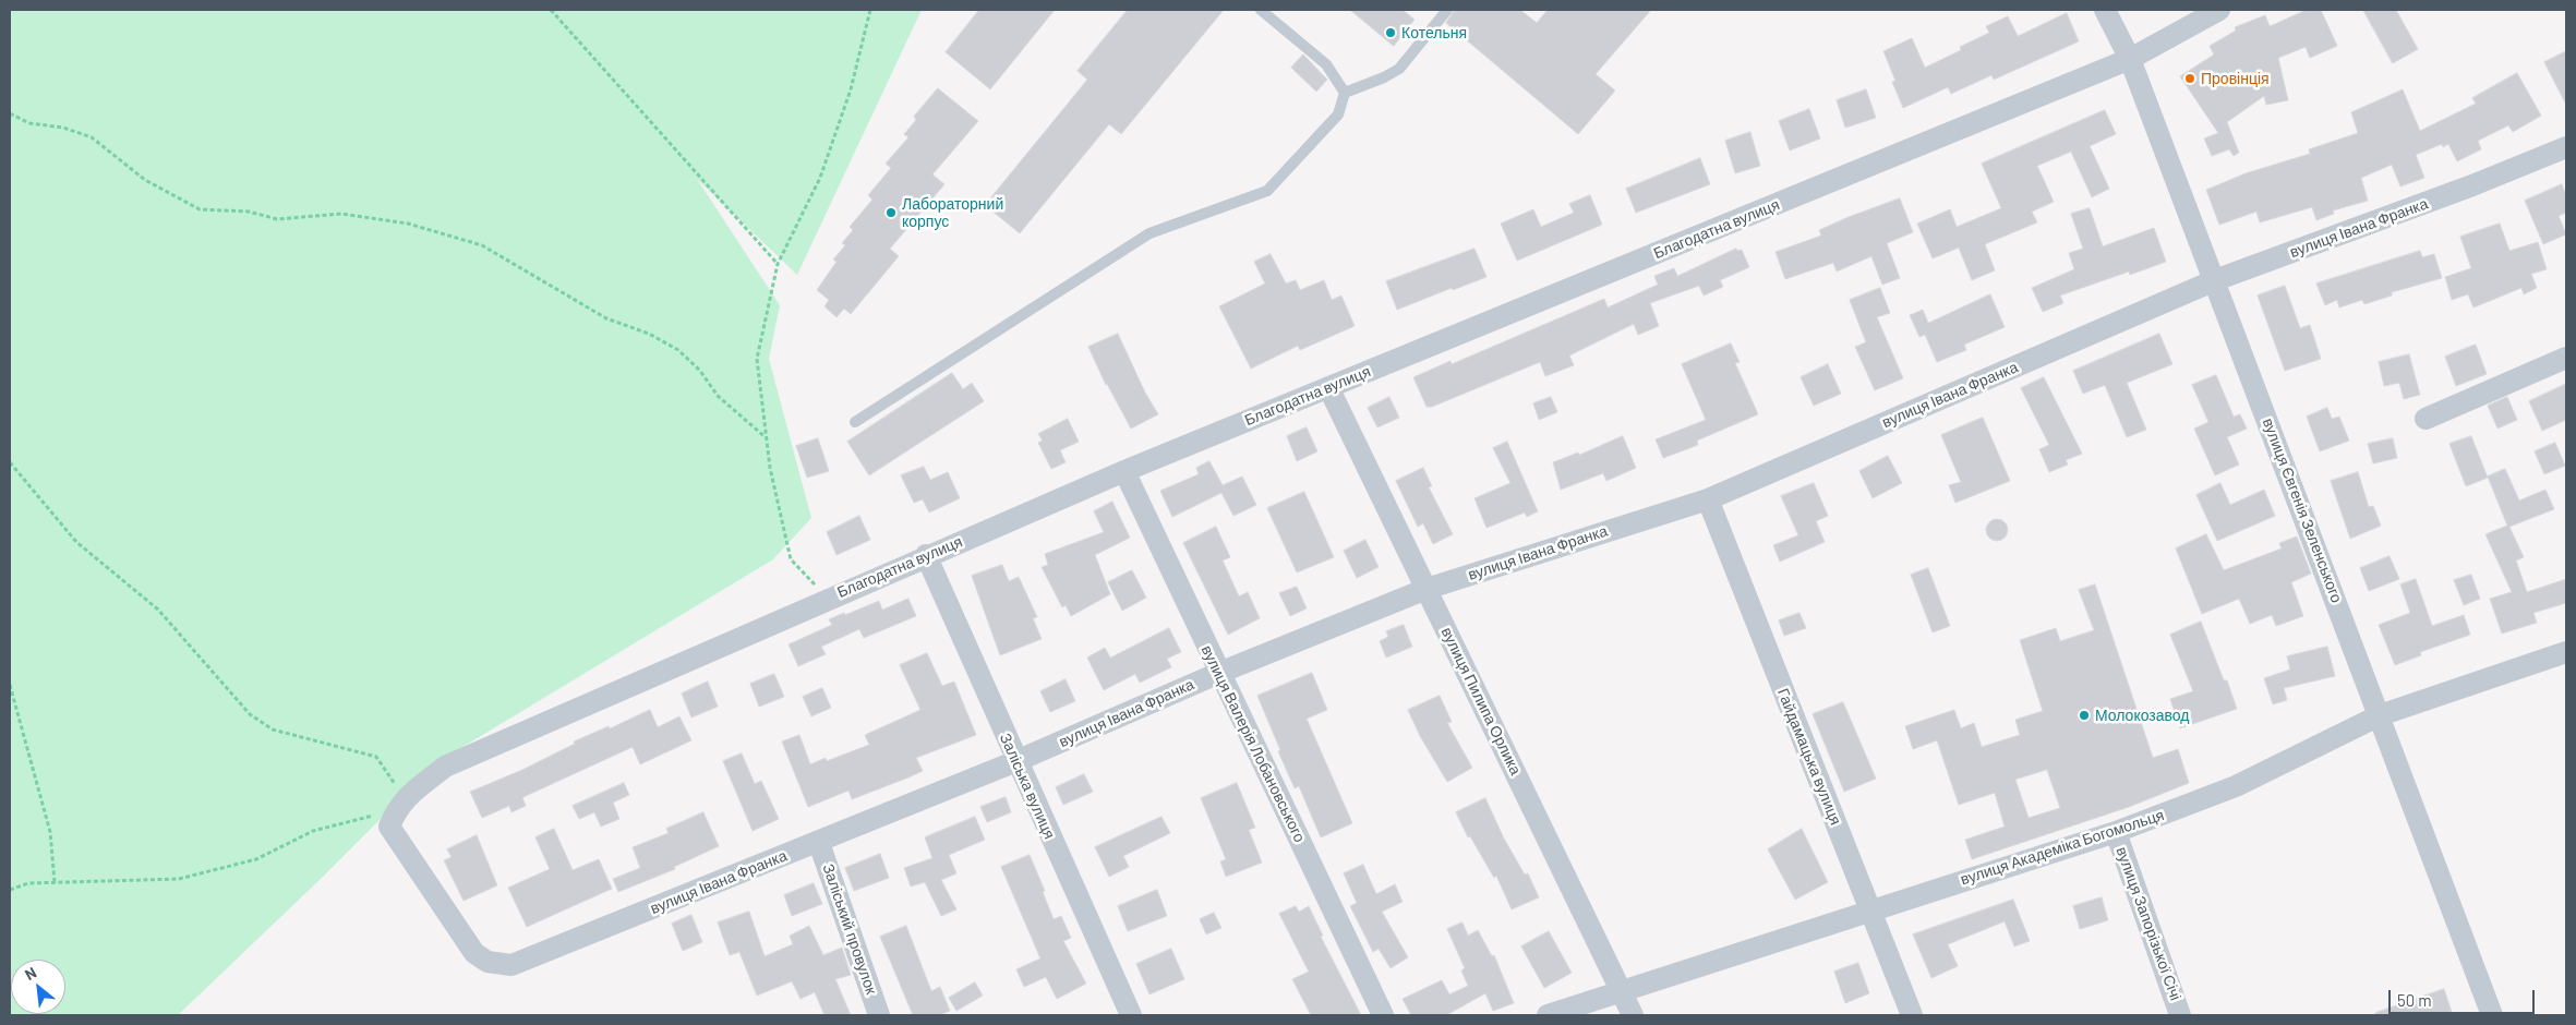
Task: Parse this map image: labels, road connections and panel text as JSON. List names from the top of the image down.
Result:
{
  "streets": {
    "street": [
      "вулиця Івана Франка",
      "Благодатна вулиця",
      "вулиця Євгенія Зеленського",
      "вулиця Пилипа Орлика",
      "вулиця Валерія Лобановського",
      "Гайдамацька вулиця",
      "Заліська вулиця",
      "вулиця Академіка Богомольця",
      "вулиця Запорізької Січі",
      "Заліський провулок"
    ]
  },
  "crossings": [
    ["вулиця Івана Франка", "Благодатна вулиця"],
    ["вулиця Івана Франка", "вулиця Євгенія Зеленського"],
    ["вулиця Івана Франка", "вулиця Пилипа Орлика"],
    ["вулиця Івана Франка", "вулиця Валерія Лобановського"],
    ["вулиця Івана Франка", "Гайдамацька вулиця"],
    ["вулиця Івана Франка", "Заліська вулиця"],
    ["вулиця Івана Франка", "Заліський провулок"],
    ["Благодатна вулиця", "вулиця Євгенія Зеленського"],
    ["Благодатна вулиця", "вулиця Пилипа Орлика"],
    ["Благодатна вулиця", "вулиця Валерія Лобановського"],
    ["Благодатна вулиця", "Заліська вулиця"],
    ["вулиця Євгенія Зеленського", "вулиця Академіка Богомольця"],
    ["вулиця Пилипа Орлика", "вулиця Академіка Богомольця"],
    ["Гайдамацька вулиця", "вулиця Академіка Богомольця"],
    ["вулиця Академіка Богомольця", "вулиця Запорізької Січі"]
  ],
  "places": [
    "Котельня",
    "Провінція",
    "Лабораторний корпус",
    "Молокозавод"
  ],
  "scale_bar": "50 m",
  "north": "top left"
}
